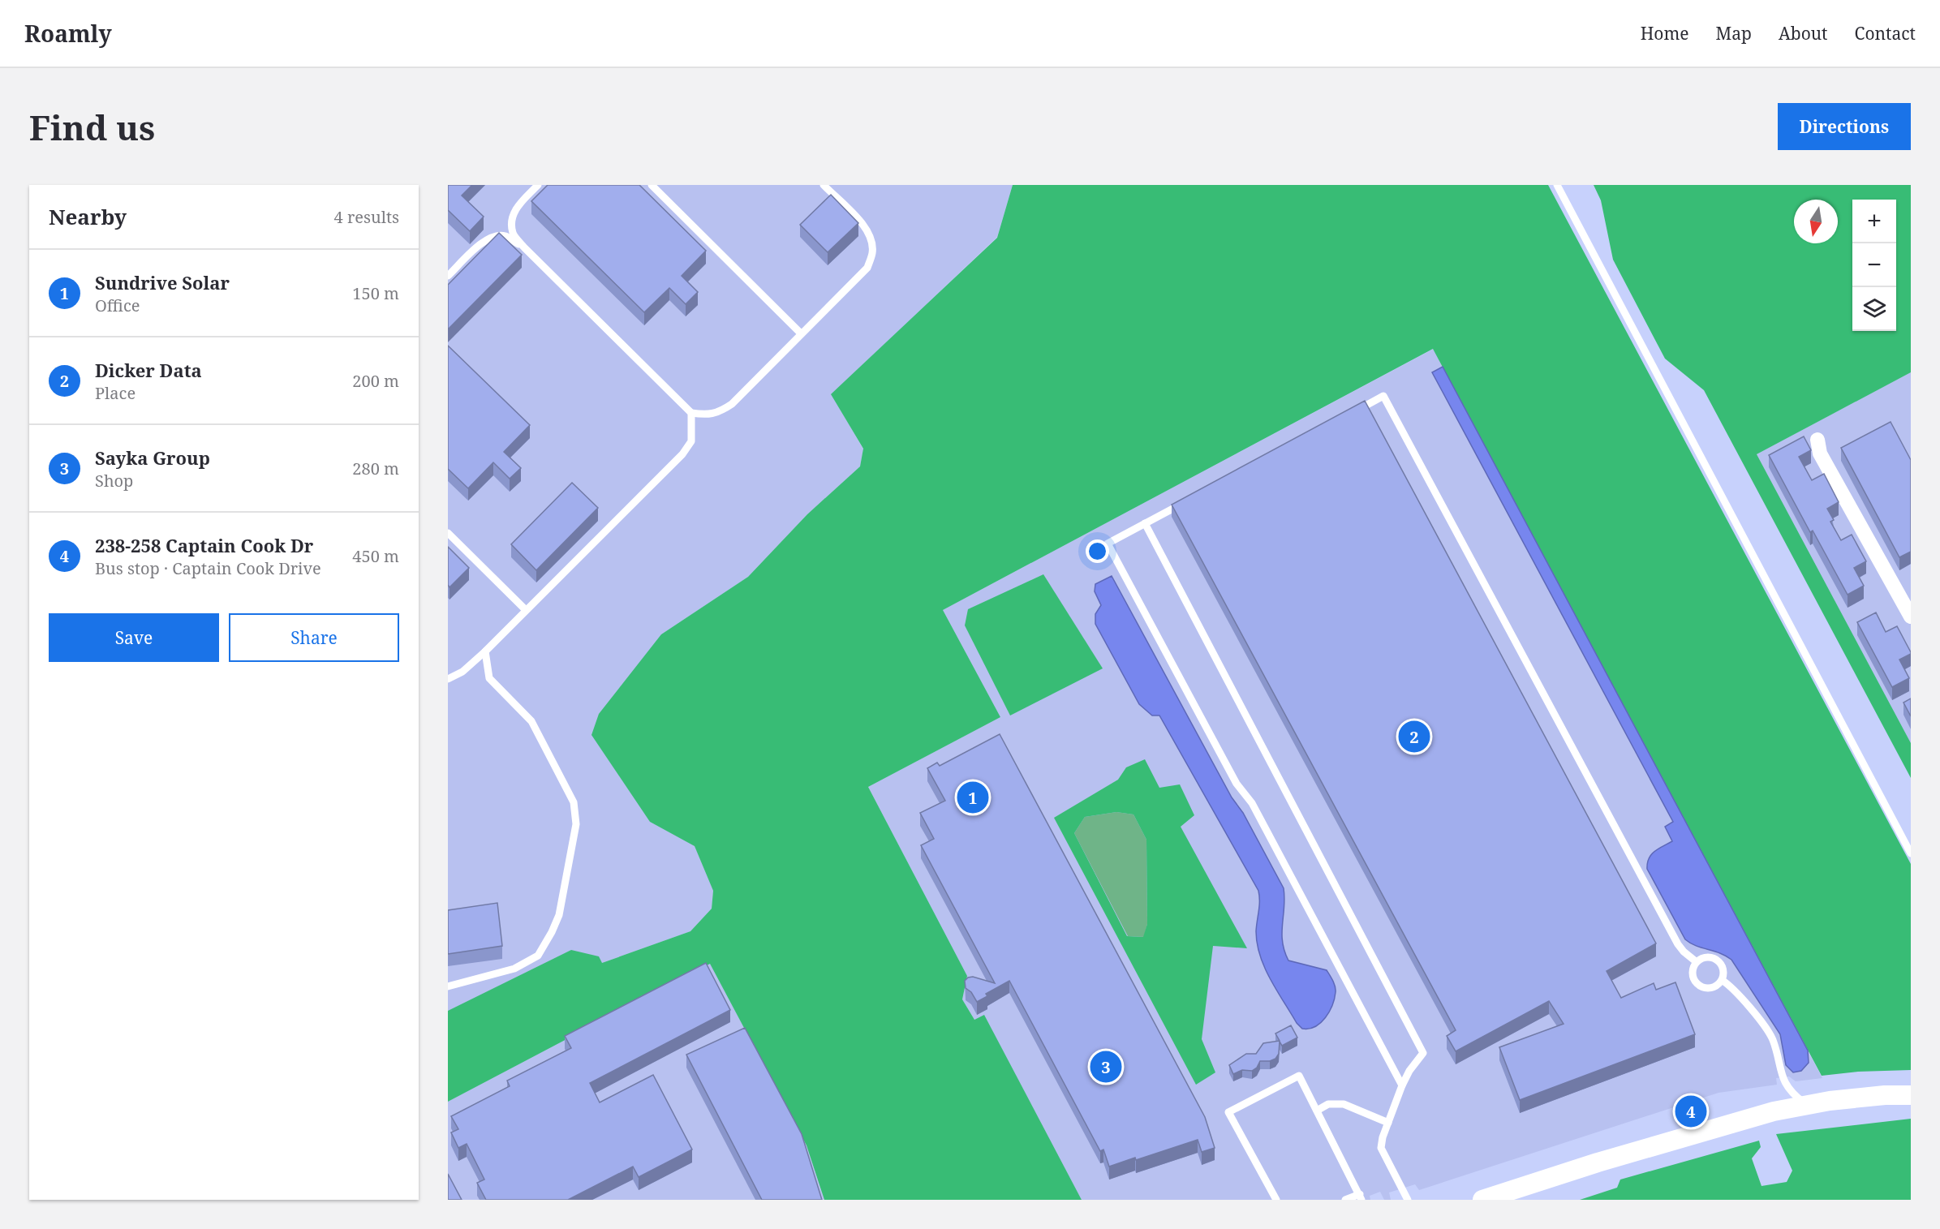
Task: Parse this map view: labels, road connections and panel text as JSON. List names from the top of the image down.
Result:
{
  "north": "bottom",
  "page": {
    "header": "Roamly",
    "nav": [
      "Home",
      "Map",
      "About",
      "Contact"
    ],
    "buttons": [
      "Directions",
      ["Save", "Share"]
    ],
    "title": "Find us",
    "heading": ["Nearby", "4 results"],
    "map_buttons": ["+", "−"],
    "list": [
      {
        "mark": "1",
        "name": "Sundrive Solar",
        "note": "Office",
        "value": "150 m"
      },
      {
        "mark": "2",
        "name": "Dicker Data",
        "note": "Place",
        "value": "200 m"
      },
      {
        "mark": "3",
        "name": "Sayka Group",
        "note": "Shop",
        "value": "280 m"
      },
      {
        "mark": "4",
        "name": "238-258 Captain Cook Dr",
        "note": "Bus stop · Captain Cook Drive",
        "value": "450 m"
      }
    ],
    "pins": [
      "2",
      "1",
      "3",
      "4"
    ]
  }
}
